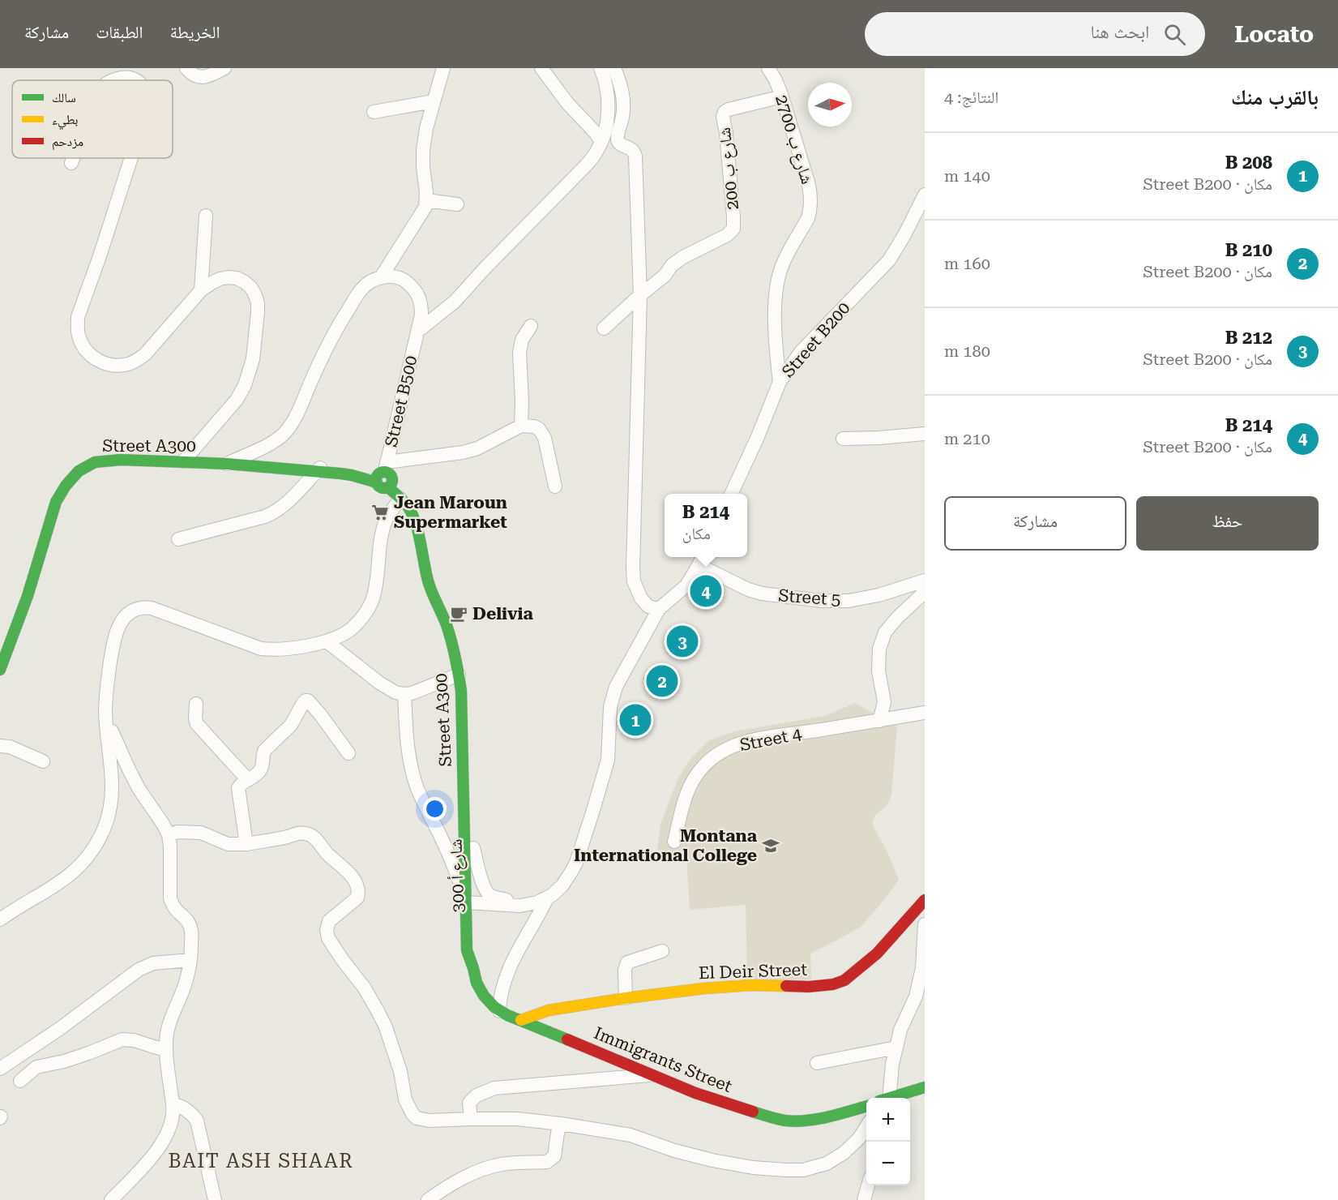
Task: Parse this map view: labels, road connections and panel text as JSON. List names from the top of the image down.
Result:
{
  "streets": {
    "street": [
      "شارع ب 2700",
      "شارع ب 200",
      "Street B200",
      "Street B500",
      "Street A300",
      "Street 5",
      "Street 4",
      "شارع أ 300",
      "El Deir Street",
      "Immigrants Street"
    ]
  },
  "crossings": [
    ["شارع ب 2700", "شارع ب 200"],
    ["شارع ب 2700", "Street B200"],
    ["Street B500", "Street A300"],
    ["Street A300", "شارع أ 300"],
    ["Street A300", "Immigrants Street"],
    ["El Deir Street", "Immigrants Street"]
  ],
  "districts": ["BAIT ASH SHAAR"],
  "places": {
    "supermarket": ["Jean Maroun Supermarket"],
    "cafe": ["Delivia"],
    "school or university": ["Montana International College"]
  },
  "legend": ["سالك", "بطيء", "مزدحم"],
  "north": "right",
  "page": {
    "header": "Locato",
    "search": "ابحث هنا",
    "nav": ["الخريطة", "الطبقات", "مشاركة"],
    "heading": ["بالقرب منك", "النتائج: 4"],
    "list": [
      {
        "mark": "1",
        "name": "B 208",
        "note": "مكان · Street B200",
        "value": "140 m"
      },
      {
        "mark": "2",
        "name": "B 210",
        "note": "مكان · Street B200",
        "value": "160 m"
      },
      {
        "mark": "3",
        "name": "B 212",
        "note": "مكان · Street B200",
        "value": "180 m"
      },
      {
        "mark": "4",
        "name": "B 214",
        "note": "مكان · Street B200",
        "value": "210 m"
      }
    ],
    "buttons": ["حفظ", "مشاركة"],
    "popup": ["B 214", "مكان"],
    "pins": [
      "4",
      "3",
      "2",
      "1"
    ],
    "map_buttons": ["+", "−"]
  }
}
